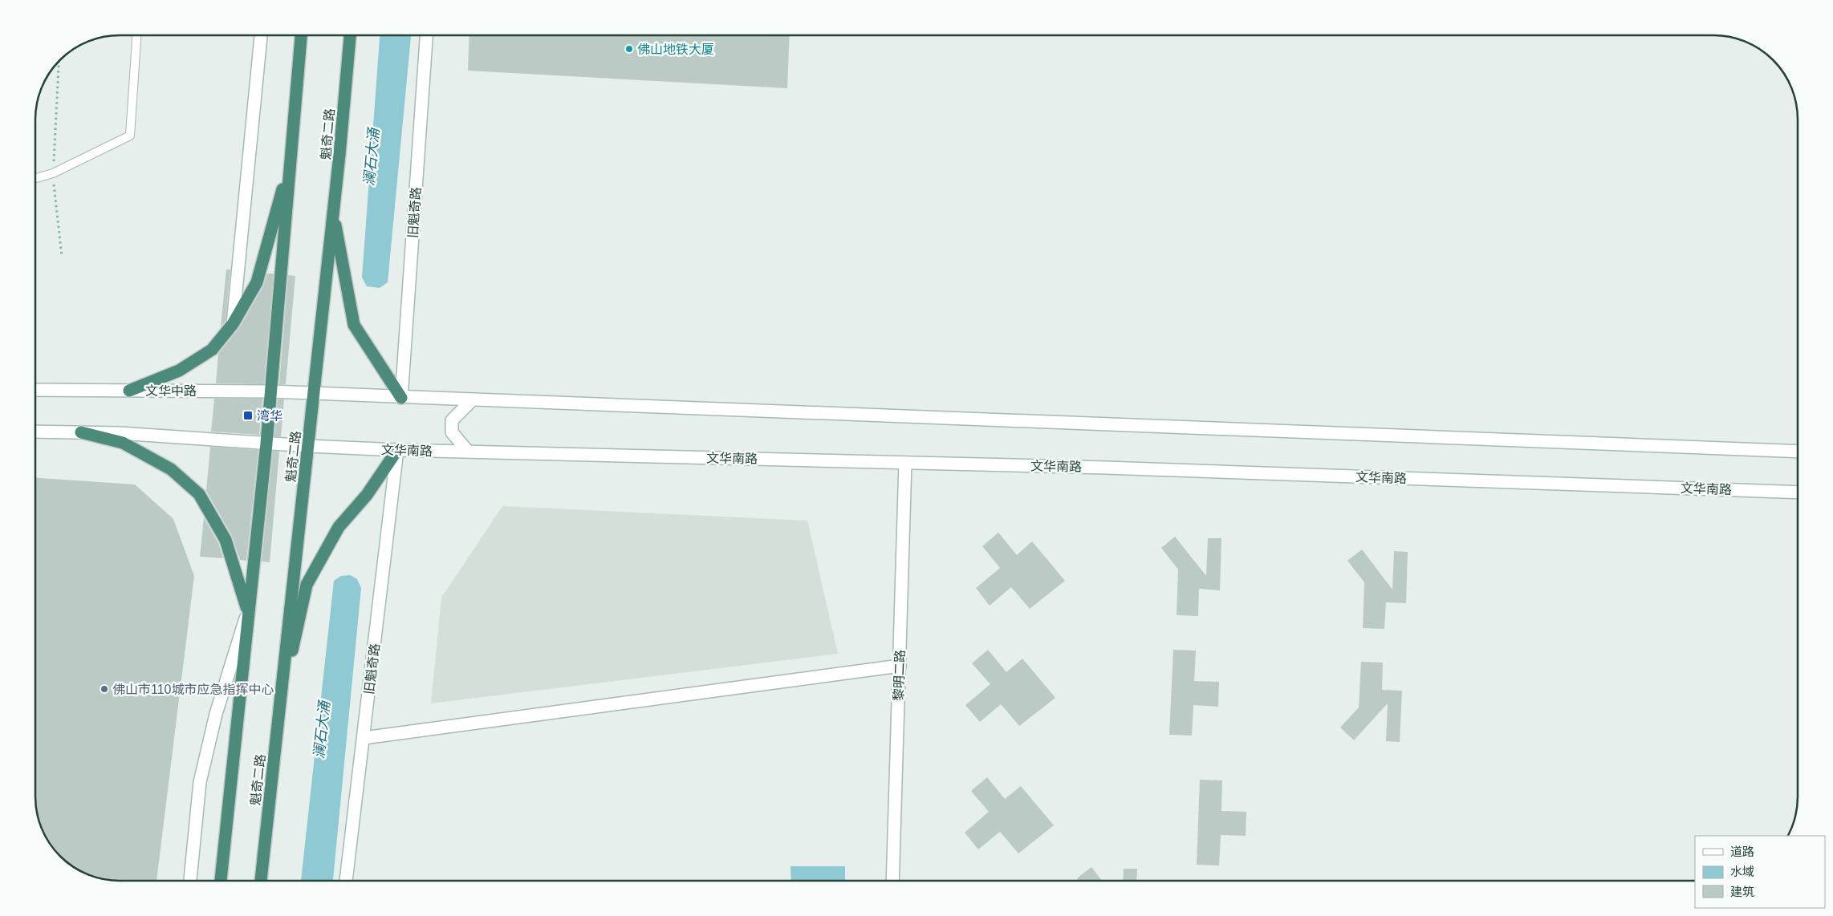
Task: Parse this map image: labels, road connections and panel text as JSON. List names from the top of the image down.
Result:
{
  "streets": {
    "highway": ["魁奇二路"],
    "main road": [
      "旧魁奇路",
      "文华中路",
      "文华南路",
      "黎明二路"
    ]
  },
  "crossings": [
    ["魁奇二路", "文华中路"],
    ["魁奇二路", "文华南路"],
    ["旧魁奇路", "文华南路"],
    ["文华南路", "黎明二路"]
  ],
  "water": ["澜石大涌"],
  "places": {
    "other": ["佛山地铁大厦", "佛山市110城市应急指挥中心"],
    "transit": ["湾华"]
  },
  "legend": ["道路", "水域", "建筑"]
}
